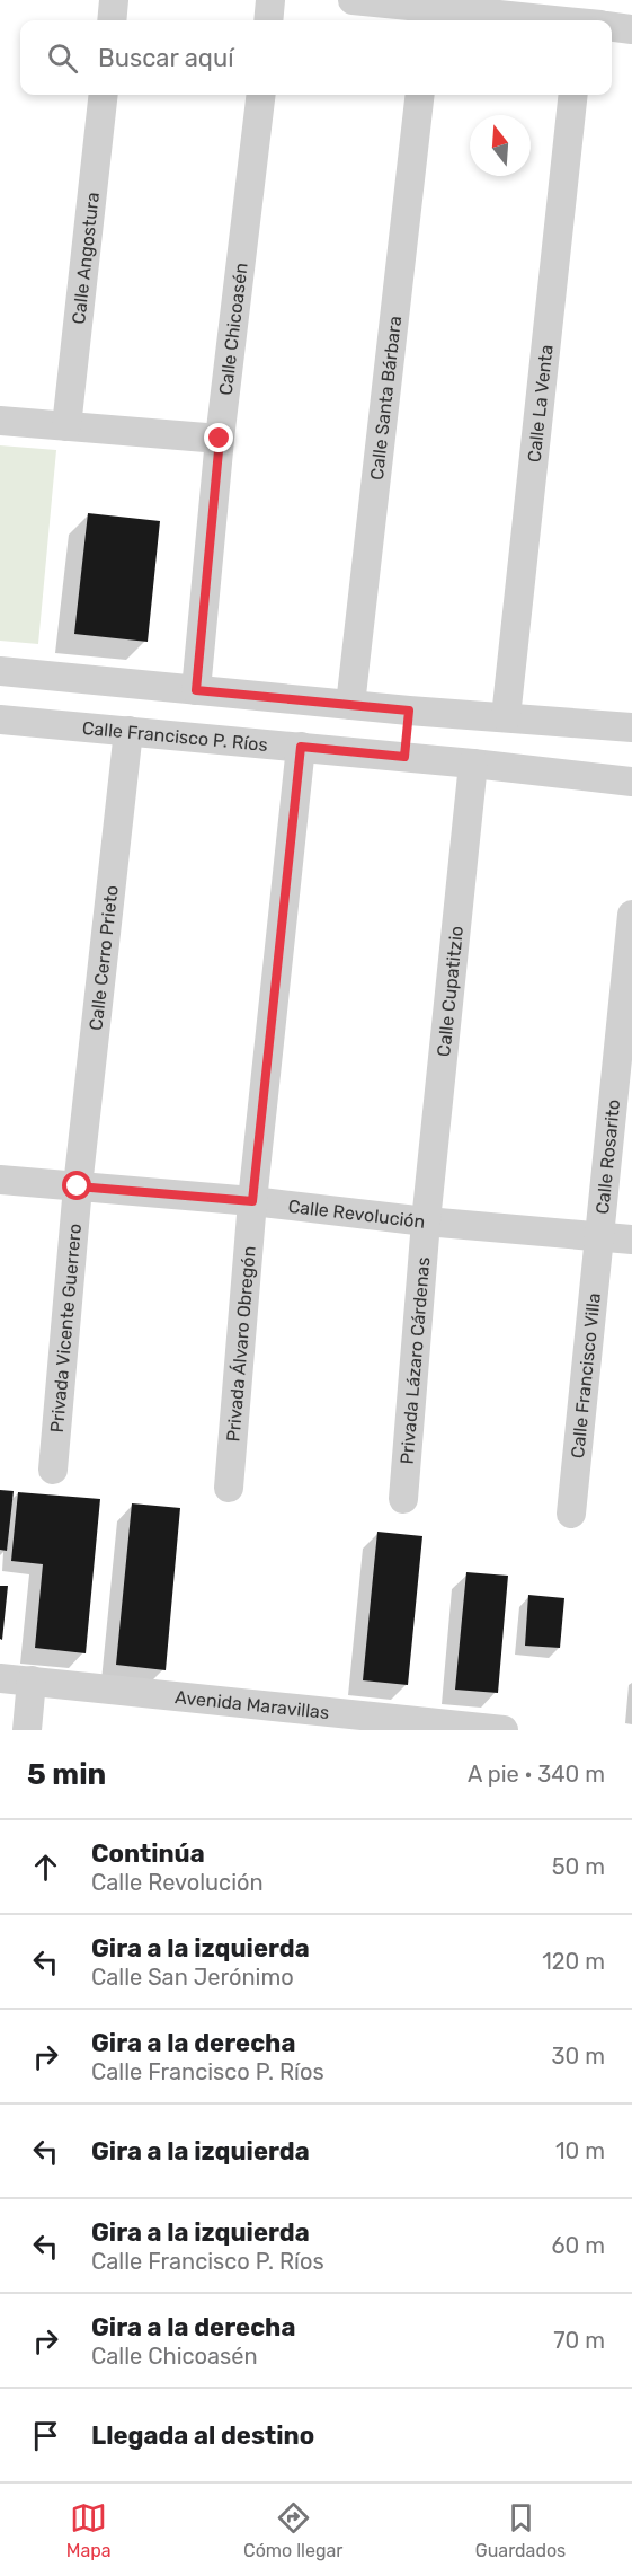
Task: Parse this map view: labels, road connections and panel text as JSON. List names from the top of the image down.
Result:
{
  "streets": {
    "street": [
      "Calle Angostura",
      "Calle Chicoasén",
      "Calle Santa Bárbara",
      "Calle La Venta",
      "Calle Francisco P. Ríos",
      "Calle Cerro Prieto",
      "Calle Cupatitzio",
      "Calle Rosarito",
      "Calle Revolución",
      "Privada Vicente Guerrero",
      "Privada Álvaro Obregón",
      "Privada Lázaro Cárdenas",
      "Calle Francisco Villa",
      "Avenida Maravillas"
    ]
  },
  "crossings": [
    ["Calle Francisco P. Ríos", "Calle Cerro Prieto"],
    ["Calle Francisco P. Ríos", "Calle Cupatitzio"],
    ["Calle Francisco P. Ríos", "Privada Álvaro Obregón"],
    ["Calle Cerro Prieto", "Calle Revolución"],
    ["Calle Cerro Prieto", "Privada Vicente Guerrero"],
    ["Calle Cupatitzio", "Calle Revolución"],
    ["Calle Cupatitzio", "Privada Lázaro Cárdenas"],
    ["Calle Rosarito", "Calle Revolución"],
    ["Calle Rosarito", "Calle Francisco Villa"],
    ["Calle Revolución", "Privada Vicente Guerrero"],
    ["Calle Revolución", "Privada Álvaro Obregón"],
    ["Calle Revolución", "Privada Lázaro Cárdenas"],
    ["Calle Revolución", "Calle Francisco Villa"]
  ],
  "north": "top",
  "page": {
    "search": "Buscar aquí",
    "heading": ["5 min", "A pie · 340 m"],
    "list": [
      ["Continúa", "Calle Revolución", "50 m"],
      ["Gira a la izquierda", "Calle San Jerónimo", "120 m"],
      ["Gira a la derecha", "Calle Francisco P. Ríos", "30 m"],
      ["Gira a la izquierda", "10 m"],
      ["Gira a la izquierda", "Calle Francisco P. Ríos", "60 m"],
      ["Gira a la derecha", "Calle Chicoasén", "70 m"],
      "Llegada al destino"
    ],
    "nav": ["Mapa", "Cómo llegar", "Guardados"]
  }
}
